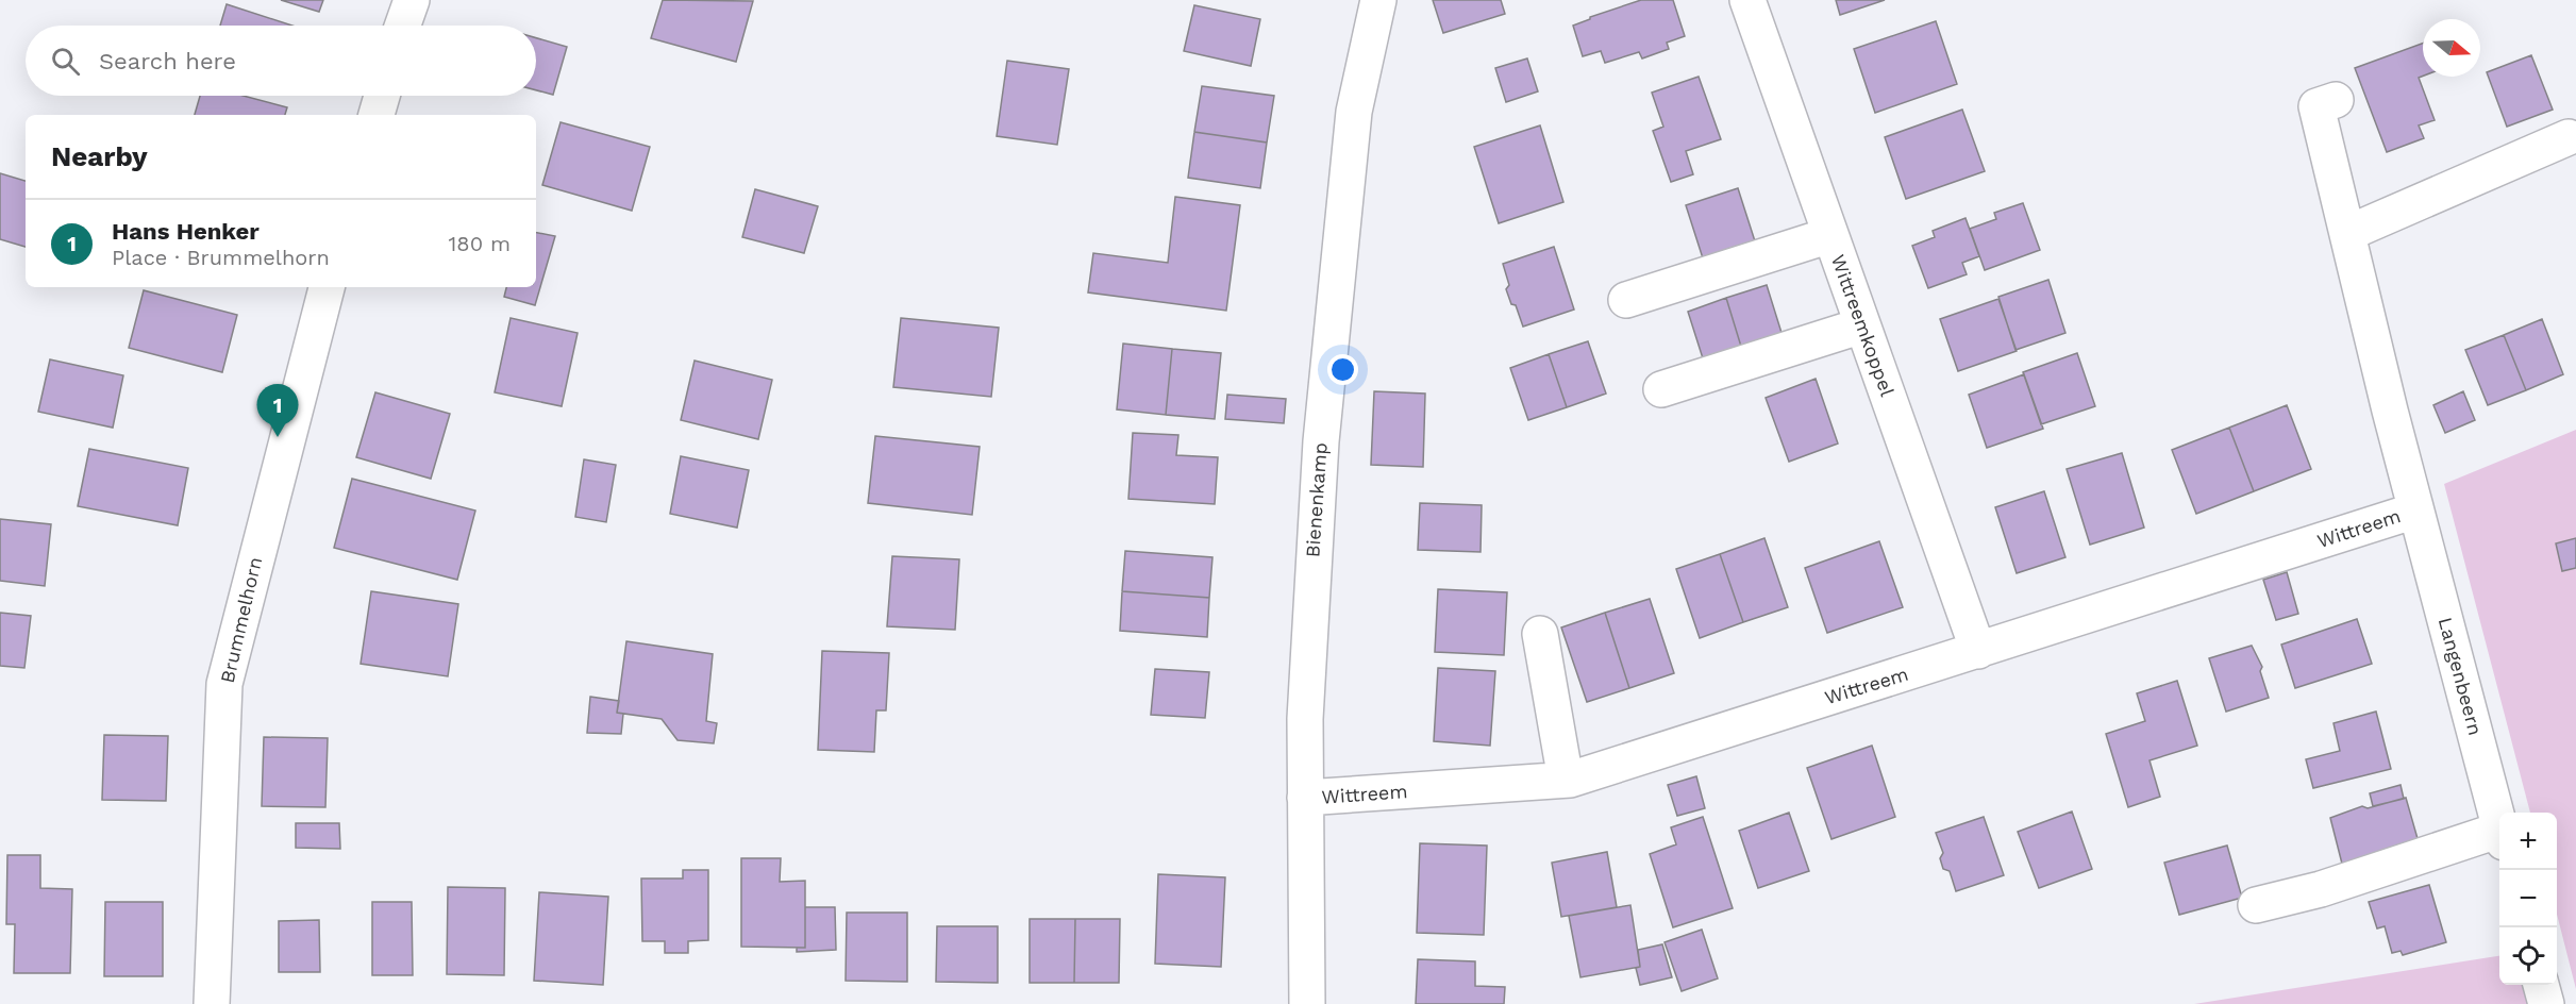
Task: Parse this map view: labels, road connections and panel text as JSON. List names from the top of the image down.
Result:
{
  "streets": {
    "street": [
      "Wittreemkoppel",
      "Bienenkamp",
      "Wittreem",
      "Brummelhorn",
      "Langenbeern"
    ]
  },
  "crossings": [
    ["Wittreemkoppel", "Wittreem"],
    ["Bienenkamp", "Wittreem"],
    ["Wittreem", "Langenbeern"]
  ],
  "north": "right",
  "page": {
    "search": "Search here",
    "heading": "Nearby",
    "list": [
      {
        "mark": "1",
        "name": "Hans Henker",
        "note": "Place · Brummelhorn",
        "value": "180 m"
      }
    ],
    "pins": "1",
    "map_buttons": ["+", "−"]
  }
}
